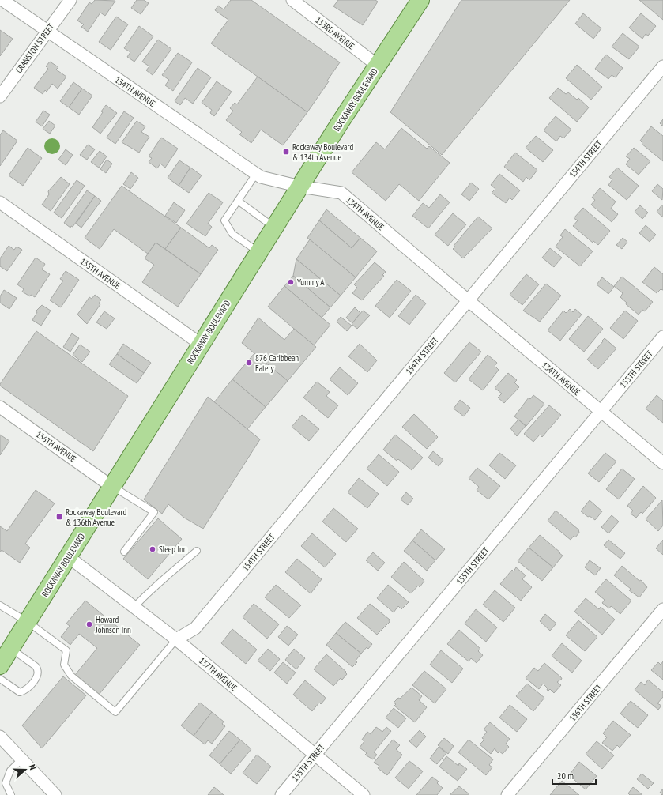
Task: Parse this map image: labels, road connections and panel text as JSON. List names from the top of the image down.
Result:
{
  "streets": {
    "main road": ["ROCKAWAY BOULEVARD"],
    "street": [
      "133RD AVENUE",
      "CRANSTON STREET",
      "134TH AVENUE",
      "154TH STREET",
      "135TH AVENUE",
      "155TH STREET",
      "136TH AVENUE",
      "137TH AVENUE",
      "156TH STREET"
    ]
  },
  "crossings": [
    ["133RD AVENUE", "ROCKAWAY BOULEVARD"],
    ["CRANSTON STREET", "134TH AVENUE"],
    ["134TH AVENUE", "ROCKAWAY BOULEVARD"],
    ["134TH AVENUE", "154TH STREET"],
    ["134TH AVENUE", "155TH STREET"],
    ["ROCKAWAY BOULEVARD", "135TH AVENUE"],
    ["ROCKAWAY BOULEVARD", "136TH AVENUE"],
    ["ROCKAWAY BOULEVARD", "137TH AVENUE"],
    ["154TH STREET", "137TH AVENUE"],
    ["155TH STREET", "137TH AVENUE"]
  ],
  "places": {
    "transit": ["Rockaway Boulevard & 134th Avenue", "Rockaway Boulevard & 136th Avenue"],
    "other": [
      "Yummy A",
      "876 Caribbean Eatery",
      "Sleep Inn",
      "Howard Johnson Inn"
    ]
  },
  "scale_bar": "20 m",
  "north": "right"
}
